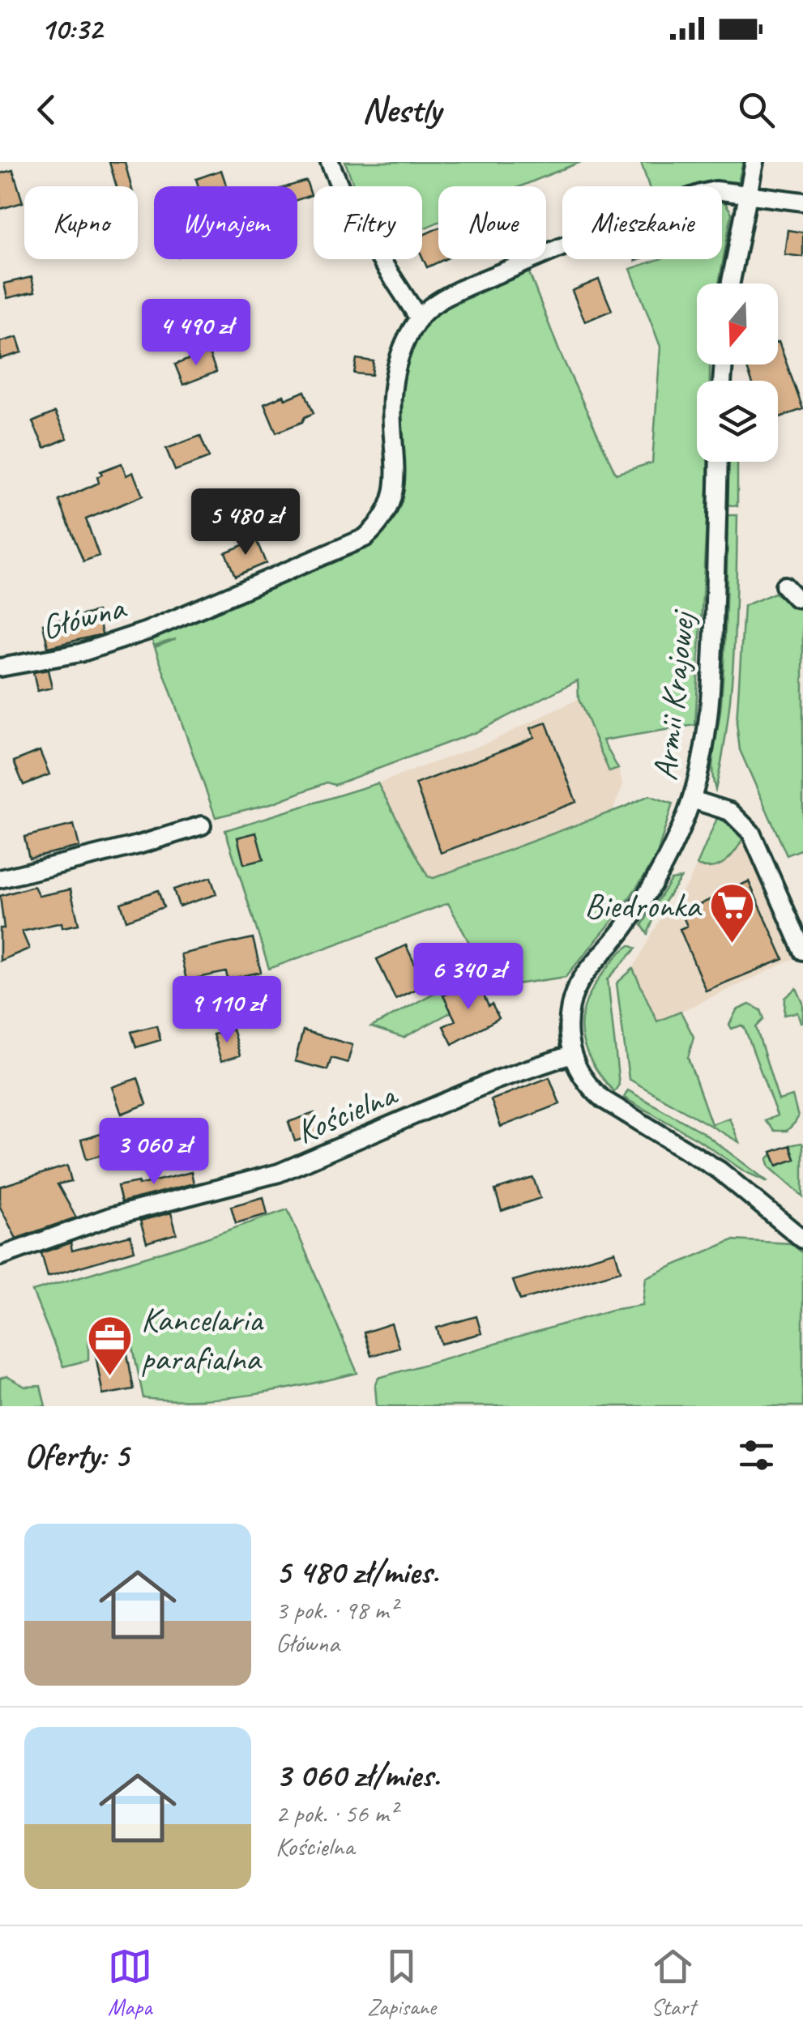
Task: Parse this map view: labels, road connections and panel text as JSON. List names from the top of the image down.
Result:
{
  "streets": {
    "street": ["Główna", "Armii Krajowej", "Kościelna"]
  },
  "crossings": [
    ["Armii Krajowej", "Kościelna"]
  ],
  "places": {
    "supermarket": ["Biedronka"],
    "office": ["Kancelaria parafialna"]
  },
  "north": "bottom",
  "page": {
    "status": "10:32",
    "header": "Nestly",
    "chip": [
      "Kupno",
      "Wynajem",
      "Filtry",
      "Nowe",
      "Mieszkanie"
    ],
    "price": [
      "4 490 zł",
      "5 480 zł",
      "6 340 zł",
      "9 110 zł",
      "3 060 zł"
    ],
    "heading": "Oferty: 5",
    "list": [
      {
        "name": "5 480 zł/mies.",
        "note": "3 pok. · 98 m² · Główna"
      },
      {
        "name": "3 060 zł/mies.",
        "note": "2 pok. · 56 m² · Kościelna"
      }
    ],
    "tabs": ["Mapa", "Zapisane", "Start"]
  }
}
